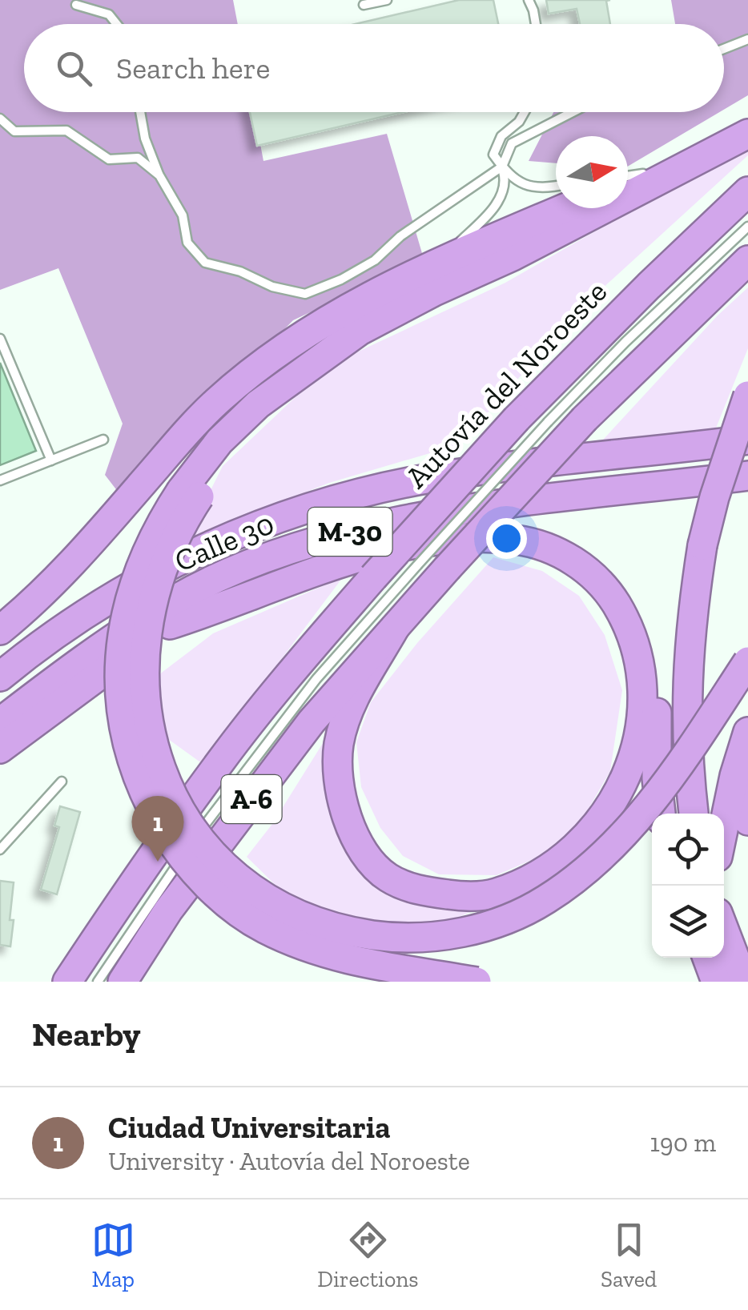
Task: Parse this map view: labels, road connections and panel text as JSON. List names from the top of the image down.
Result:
{
  "streets": {
    "highway": [
      "Autovía del Noroeste",
      "M-30",
      "Calle 30",
      "A-6"
    ]
  },
  "north": "right",
  "page": {
    "search": "Search here",
    "pins": "1",
    "heading": "Nearby",
    "list": [
      {
        "mark": "1",
        "name": "Ciudad Universitaria",
        "note": "University · Autovía del Noroeste",
        "value": "190 m"
      }
    ],
    "nav": ["Map", "Directions", "Saved"]
  }
}
